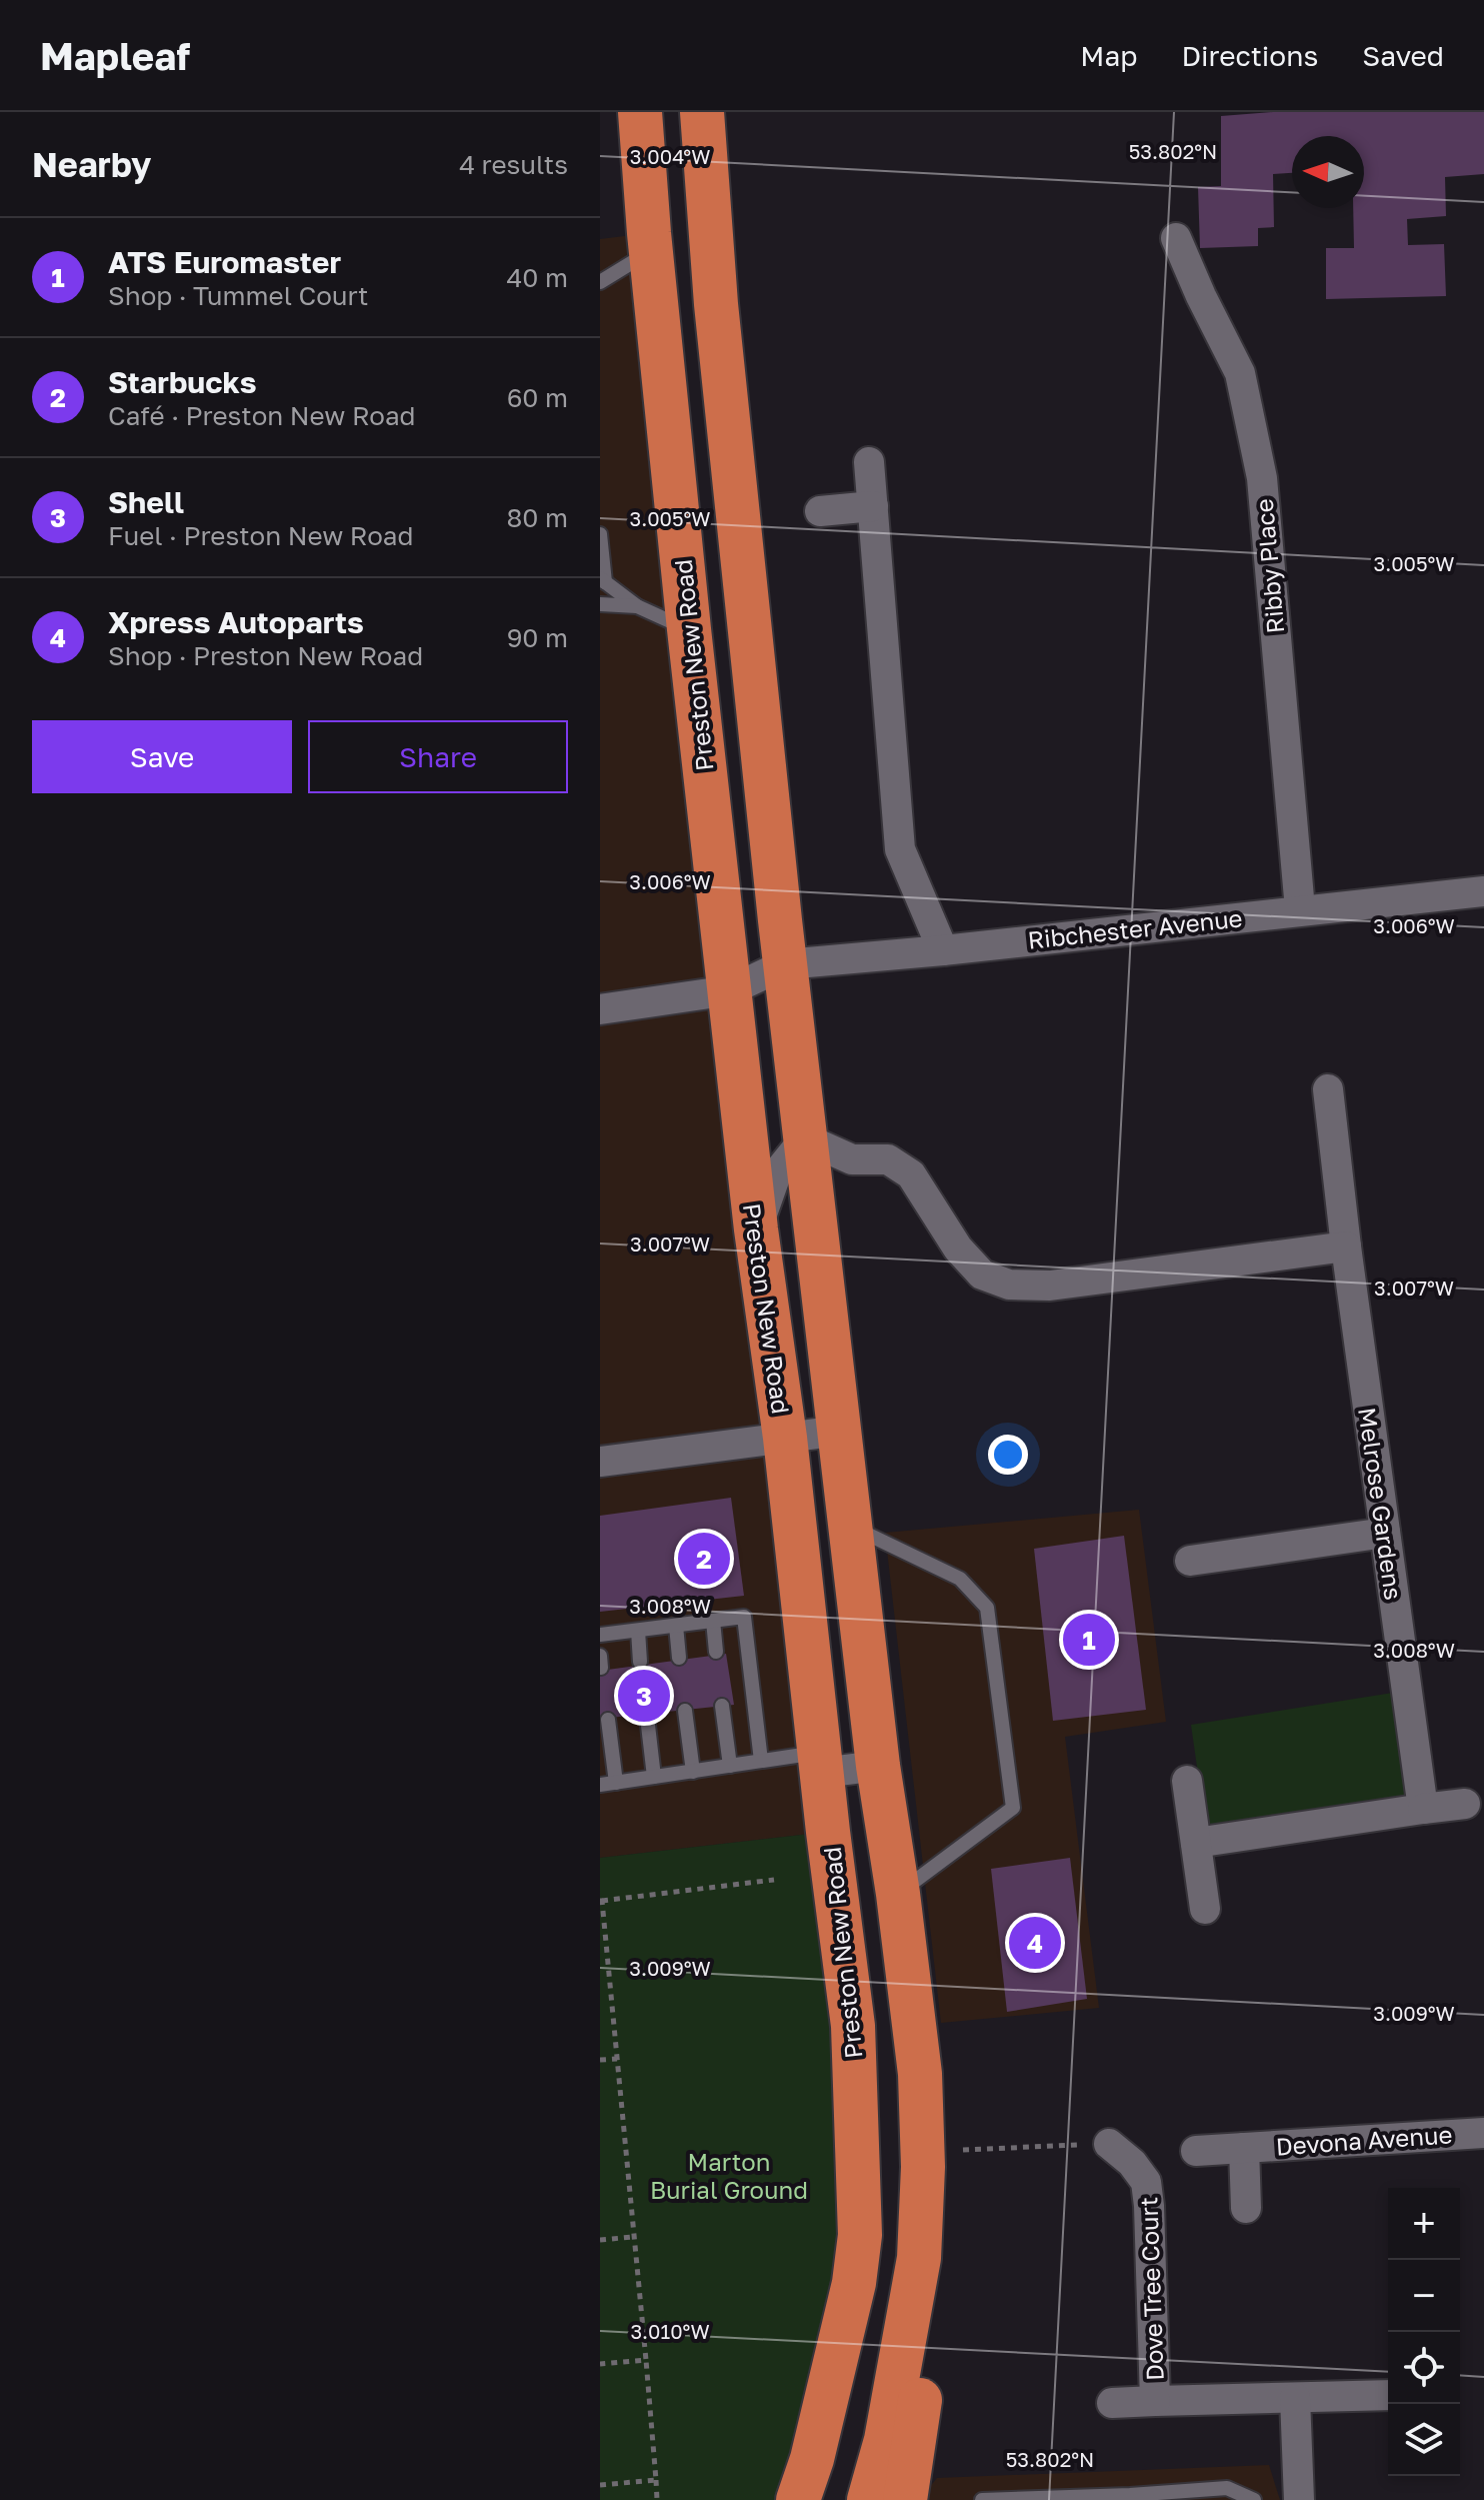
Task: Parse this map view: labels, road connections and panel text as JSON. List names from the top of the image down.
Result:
{
  "streets": {
    "highway": ["Preston New Road"],
    "street": [
      "Ribby Place",
      "Ribchester Avenue",
      "Melrose Gardens",
      "Devona Avenue",
      "Dove Tree Court"
    ]
  },
  "crossings": [
    ["Ribby Place", "Ribchester Avenue"]
  ],
  "parks": ["Marton Burial Ground"],
  "north": "left",
  "page": {
    "header": "Mapleaf",
    "nav": ["Map", "Directions", "Saved"],
    "heading": ["Nearby", "4 results"],
    "list": [
      {
        "mark": "1",
        "name": "ATS Euromaster",
        "note": "Shop · Tummel Court",
        "value": "40 m"
      },
      {
        "mark": "2",
        "name": "Starbucks",
        "note": "Café · Preston New Road",
        "value": "60 m"
      },
      {
        "mark": "3",
        "name": "Shell",
        "note": "Fuel · Preston New Road",
        "value": "80 m"
      },
      {
        "mark": "4",
        "name": "Xpress Autoparts",
        "note": "Shop · Preston New Road",
        "value": "90 m"
      }
    ],
    "buttons": ["Save", "Share"],
    "pins": [
      "2",
      "1",
      "3",
      "4"
    ],
    "map_buttons": ["+", "−"]
  },
  "coordinates": [
    "53.802°N",
    "3.004°W",
    "3.005°W",
    "3.006°W",
    "3.007°W",
    "3.008°W",
    "3.009°W",
    "3.010°W"
  ]
}
